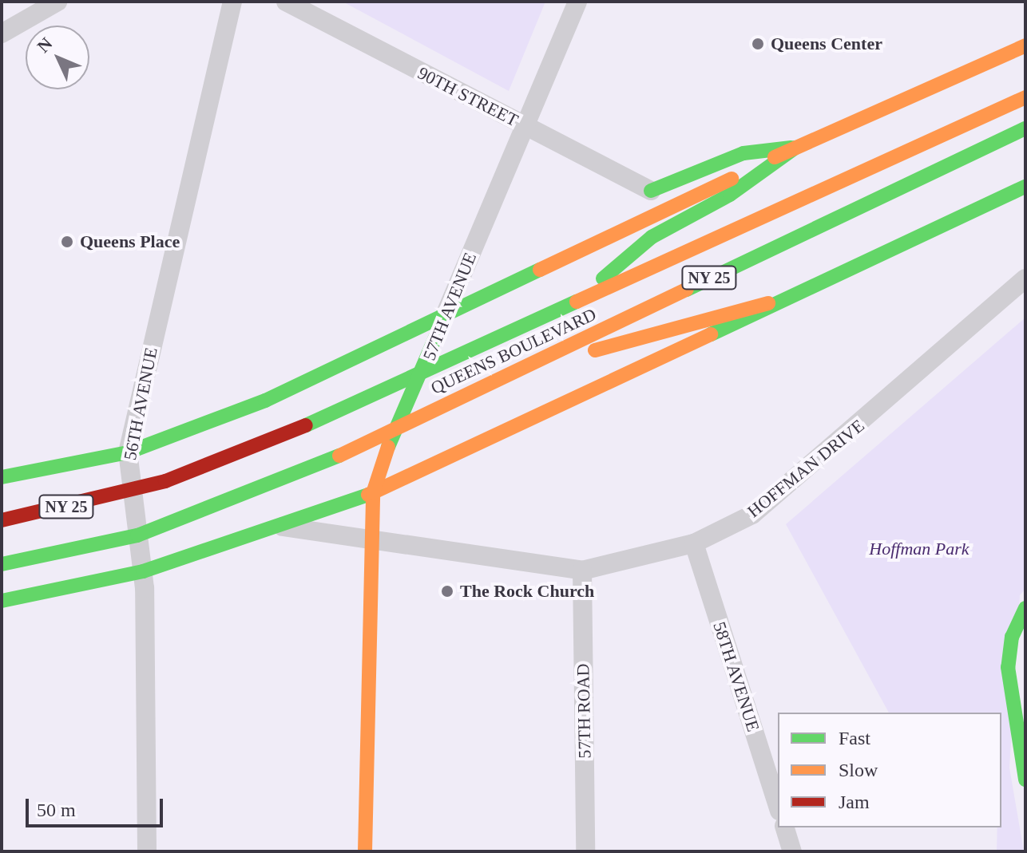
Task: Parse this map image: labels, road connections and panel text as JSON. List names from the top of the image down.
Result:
{
  "streets": {
    "main road": ["NY 25", "57TH AVENUE", "QUEENS BOULEVARD"],
    "street": [
      "90TH STREET",
      "56TH AVENUE",
      "HOFFMAN DRIVE",
      "58TH AVENUE",
      "57TH ROAD"
    ]
  },
  "crossings": [
    ["90TH STREET", "57TH AVENUE"],
    ["57TH AVENUE", "QUEENS BOULEVARD"],
    ["57TH AVENUE", "HOFFMAN DRIVE"],
    ["QUEENS BOULEVARD", "56TH AVENUE"],
    ["HOFFMAN DRIVE", "58TH AVENUE"],
    ["HOFFMAN DRIVE", "57TH ROAD"]
  ],
  "parks": ["Hoffman Park"],
  "places": ["Queens Center", "Queens Place", "The Rock Church"],
  "legend": ["Fast", "Slow", "Jam"],
  "scale_bar": "50 m",
  "north": "top left"
}
